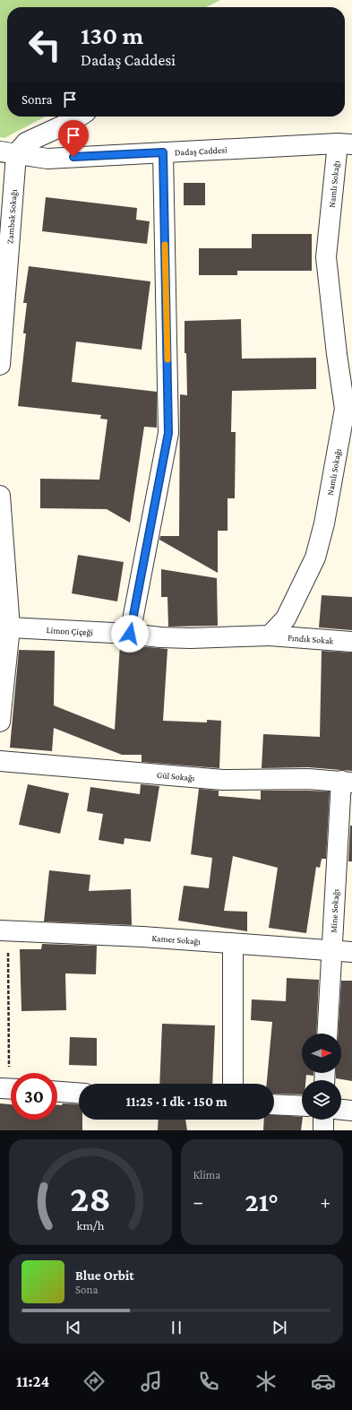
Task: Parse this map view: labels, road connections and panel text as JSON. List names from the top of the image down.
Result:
{
  "streets": {
    "street": [
      "Dadaş Caddesi",
      "Namlı Sokağı",
      "Zambak Sokağı",
      "Limon Çiçeği",
      "Fındık Sokak",
      "Gül Sokağı",
      "Mine Sokağı",
      "Kamer Sokağı"
    ]
  },
  "crossings": [
    ["Dadaş Caddesi", "Namlı Sokağı"],
    ["Dadaş Caddesi", "Zambak Sokağı"],
    ["Namlı Sokağı", "Fındık Sokak"],
    ["Gül Sokağı", "Mine Sokağı"],
    ["Mine Sokağı", "Kamer Sokağı"]
  ],
  "north": "right",
  "page": {
    "turn": ["130 m", "Dadaş Caddesi"],
    "then": "Sonra",
    "limit": "30",
    "trip": "11:25 · 1 dk · 150 m",
    "tile": "Klima",
    "heat": ["−", "21°", "+"],
    "song": ["Blue Orbit", "Sona"],
    "tabs": "11:24",
    "gauge": ["28", "km/h"]
  }
}
